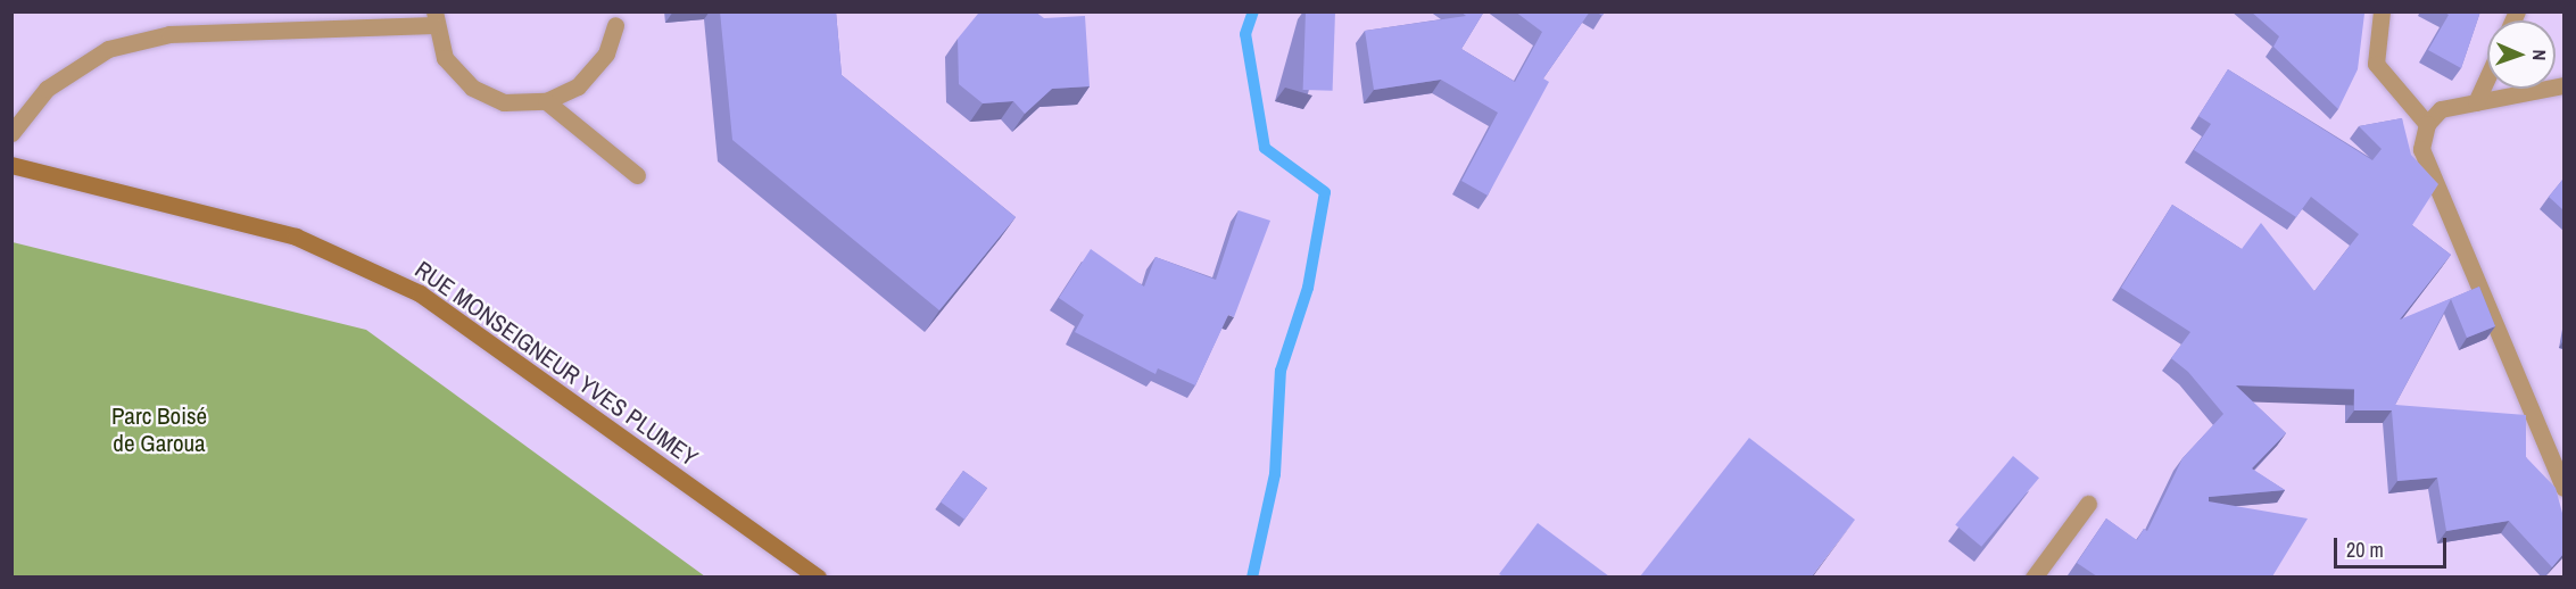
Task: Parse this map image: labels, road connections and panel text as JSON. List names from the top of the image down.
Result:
{
  "streets": {
    "main road": ["RUE MONSEIGNEUR YVES PLUMEY"]
  },
  "parks": ["Parc Boisé de Garoua"],
  "scale_bar": "20 m",
  "north": "right"
}
